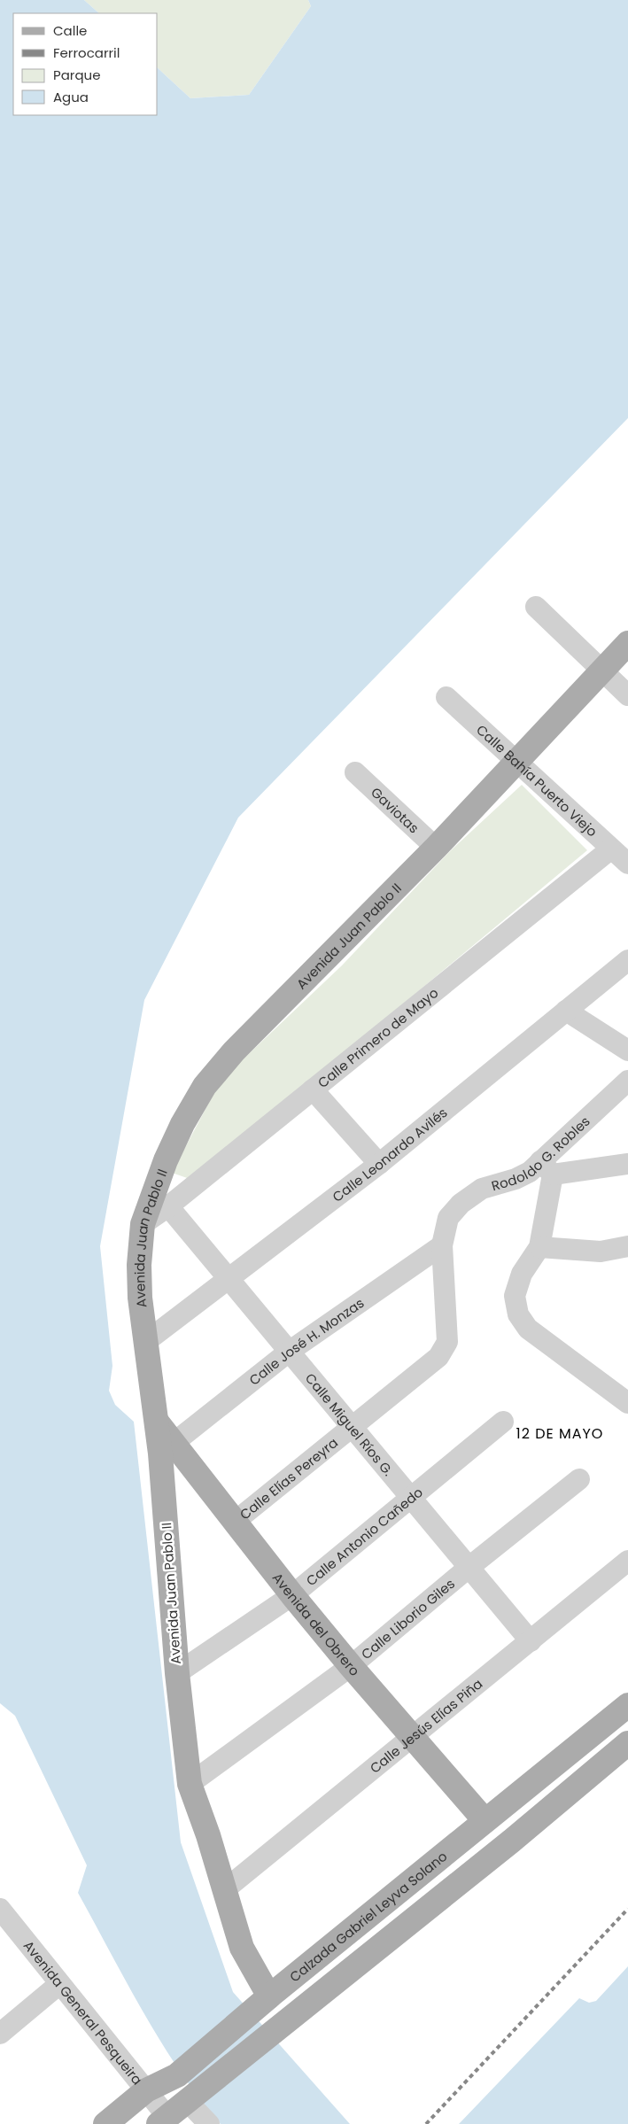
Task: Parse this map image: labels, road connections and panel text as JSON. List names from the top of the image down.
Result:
{
  "streets": {
    "main road": ["Avenida Juan Pablo II", "Avenida del Obrero", "Calzada Gabriel Leyva Solano"],
    "street": [
      "Calle Bahía Puerto Viejo",
      "Gaviotas",
      "Calle Primero de Mayo",
      "Rodoldo G. Robles",
      "Calle Leonardo Avilés",
      "Calle José H. Monzas",
      "Calle Miguel Ríos G.",
      "Calle Elías Pereyra",
      "Calle Antonio Cañedo",
      "Calle Liborio Giles",
      "Calle Jesús Elías Piña",
      "Avenida General Pesqueira"
    ]
  },
  "crossings": [
    ["Calle Bahía Puerto Viejo", "Avenida Juan Pablo II"],
    ["Calle Bahía Puerto Viejo", "Calle Primero de Mayo"],
    ["Gaviotas", "Avenida Juan Pablo II"],
    ["Avenida Juan Pablo II", "Calle Primero de Mayo"],
    ["Avenida Juan Pablo II", "Calle Leonardo Avilés"],
    ["Avenida Juan Pablo II", "Calle José H. Monzas"],
    ["Avenida Juan Pablo II", "Calle Antonio Cañedo"],
    ["Avenida Juan Pablo II", "Calle Liborio Giles"],
    ["Avenida Juan Pablo II", "Avenida del Obrero"],
    ["Avenida Juan Pablo II", "Calle Jesús Elías Piña"],
    ["Avenida Juan Pablo II", "Calzada Gabriel Leyva Solano"],
    ["Calle Primero de Mayo", "Calle Miguel Ríos G."],
    ["Rodoldo G. Robles", "Calle José H. Monzas"],
    ["Rodoldo G. Robles", "Calle Elías Pereyra"],
    ["Calle Leonardo Avilés", "Calle Miguel Ríos G."],
    ["Calle José H. Monzas", "Calle Miguel Ríos G."],
    ["Calle José H. Monzas", "Calle Elías Pereyra"],
    ["Calle José H. Monzas", "Avenida del Obrero"],
    ["Calle Miguel Ríos G.", "Calle Elías Pereyra"],
    ["Calle Miguel Ríos G.", "Calle Antonio Cañedo"],
    ["Calle Miguel Ríos G.", "Calle Liborio Giles"],
    ["Calle Miguel Ríos G.", "Calle Jesús Elías Piña"],
    ["Calle Elías Pereyra", "Avenida del Obrero"],
    ["Calle Antonio Cañedo", "Avenida del Obrero"],
    ["Calle Liborio Giles", "Avenida del Obrero"],
    ["Avenida del Obrero", "Calle Jesús Elías Piña"],
    ["Avenida del Obrero", "Calzada Gabriel Leyva Solano"],
    ["Calzada Gabriel Leyva Solano", "Avenida General Pesqueira"]
  ],
  "districts": ["12 DE MAYO"],
  "legend": [
    "Calle",
    "Ferrocarril",
    "Parque",
    "Agua"
  ]
}
